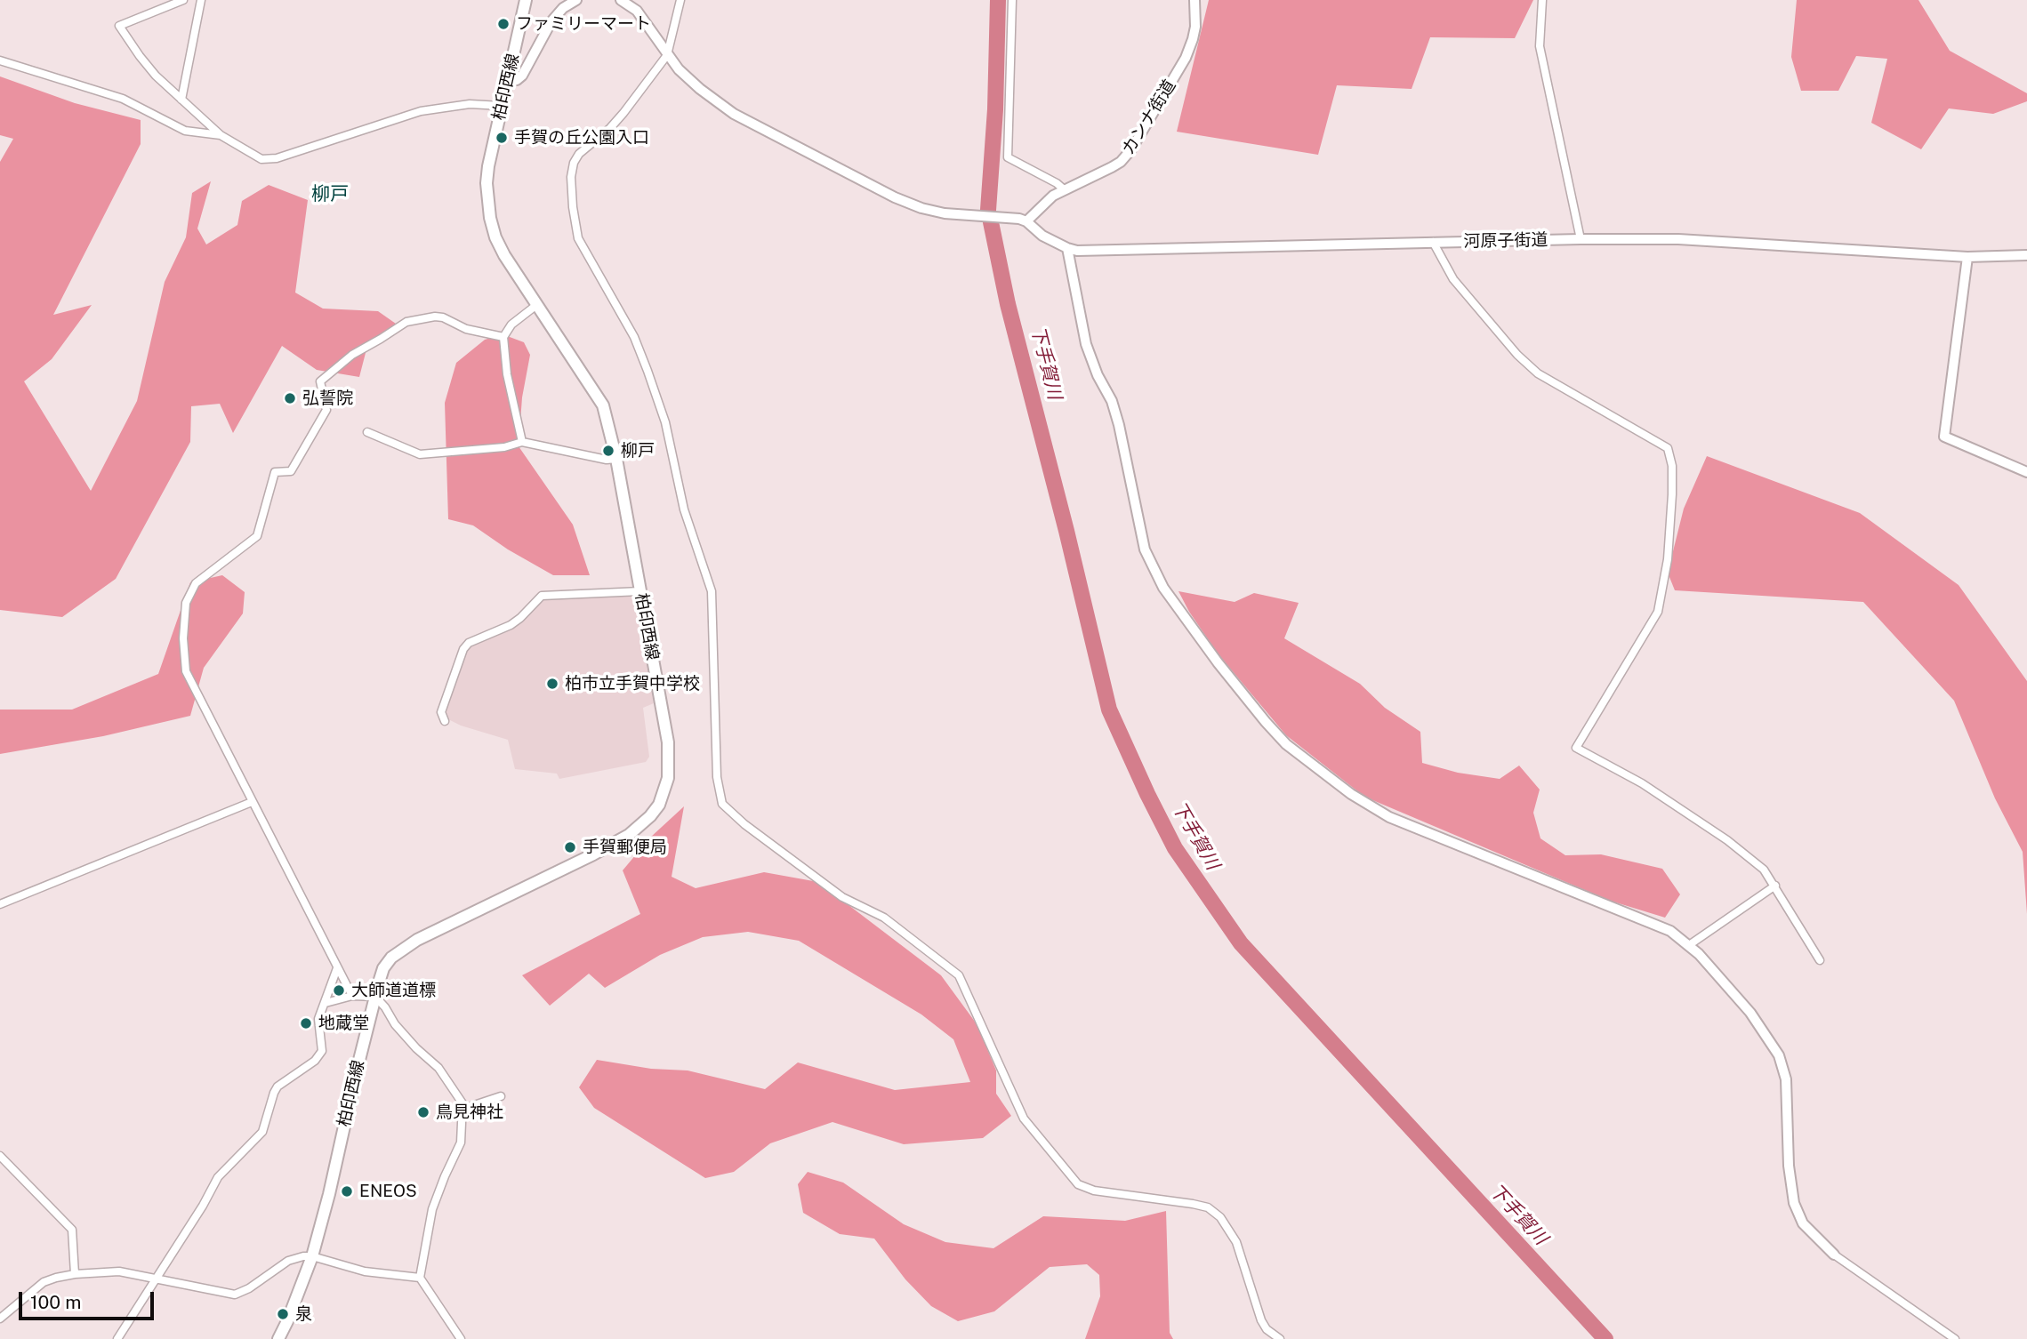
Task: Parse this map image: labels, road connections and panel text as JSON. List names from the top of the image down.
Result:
{
  "streets": {
    "main road": ["柏印西線"],
    "street": ["カンナ街道", "河原子街道"]
  },
  "crossings": [
    ["カンナ街道", "河原子街道"]
  ],
  "districts": ["柳戸"],
  "water": ["下手賀川"],
  "places": [
    "ファミリーマート",
    "手賀の丘公園入口",
    "弘誓院",
    "柳戸",
    "柏市立手賀中学校",
    "手賀郵便局",
    "大師道道標",
    "地蔵堂",
    "鳥見神社",
    "ENEOS",
    "泉"
  ],
  "scale_bar": "100 m"
}
